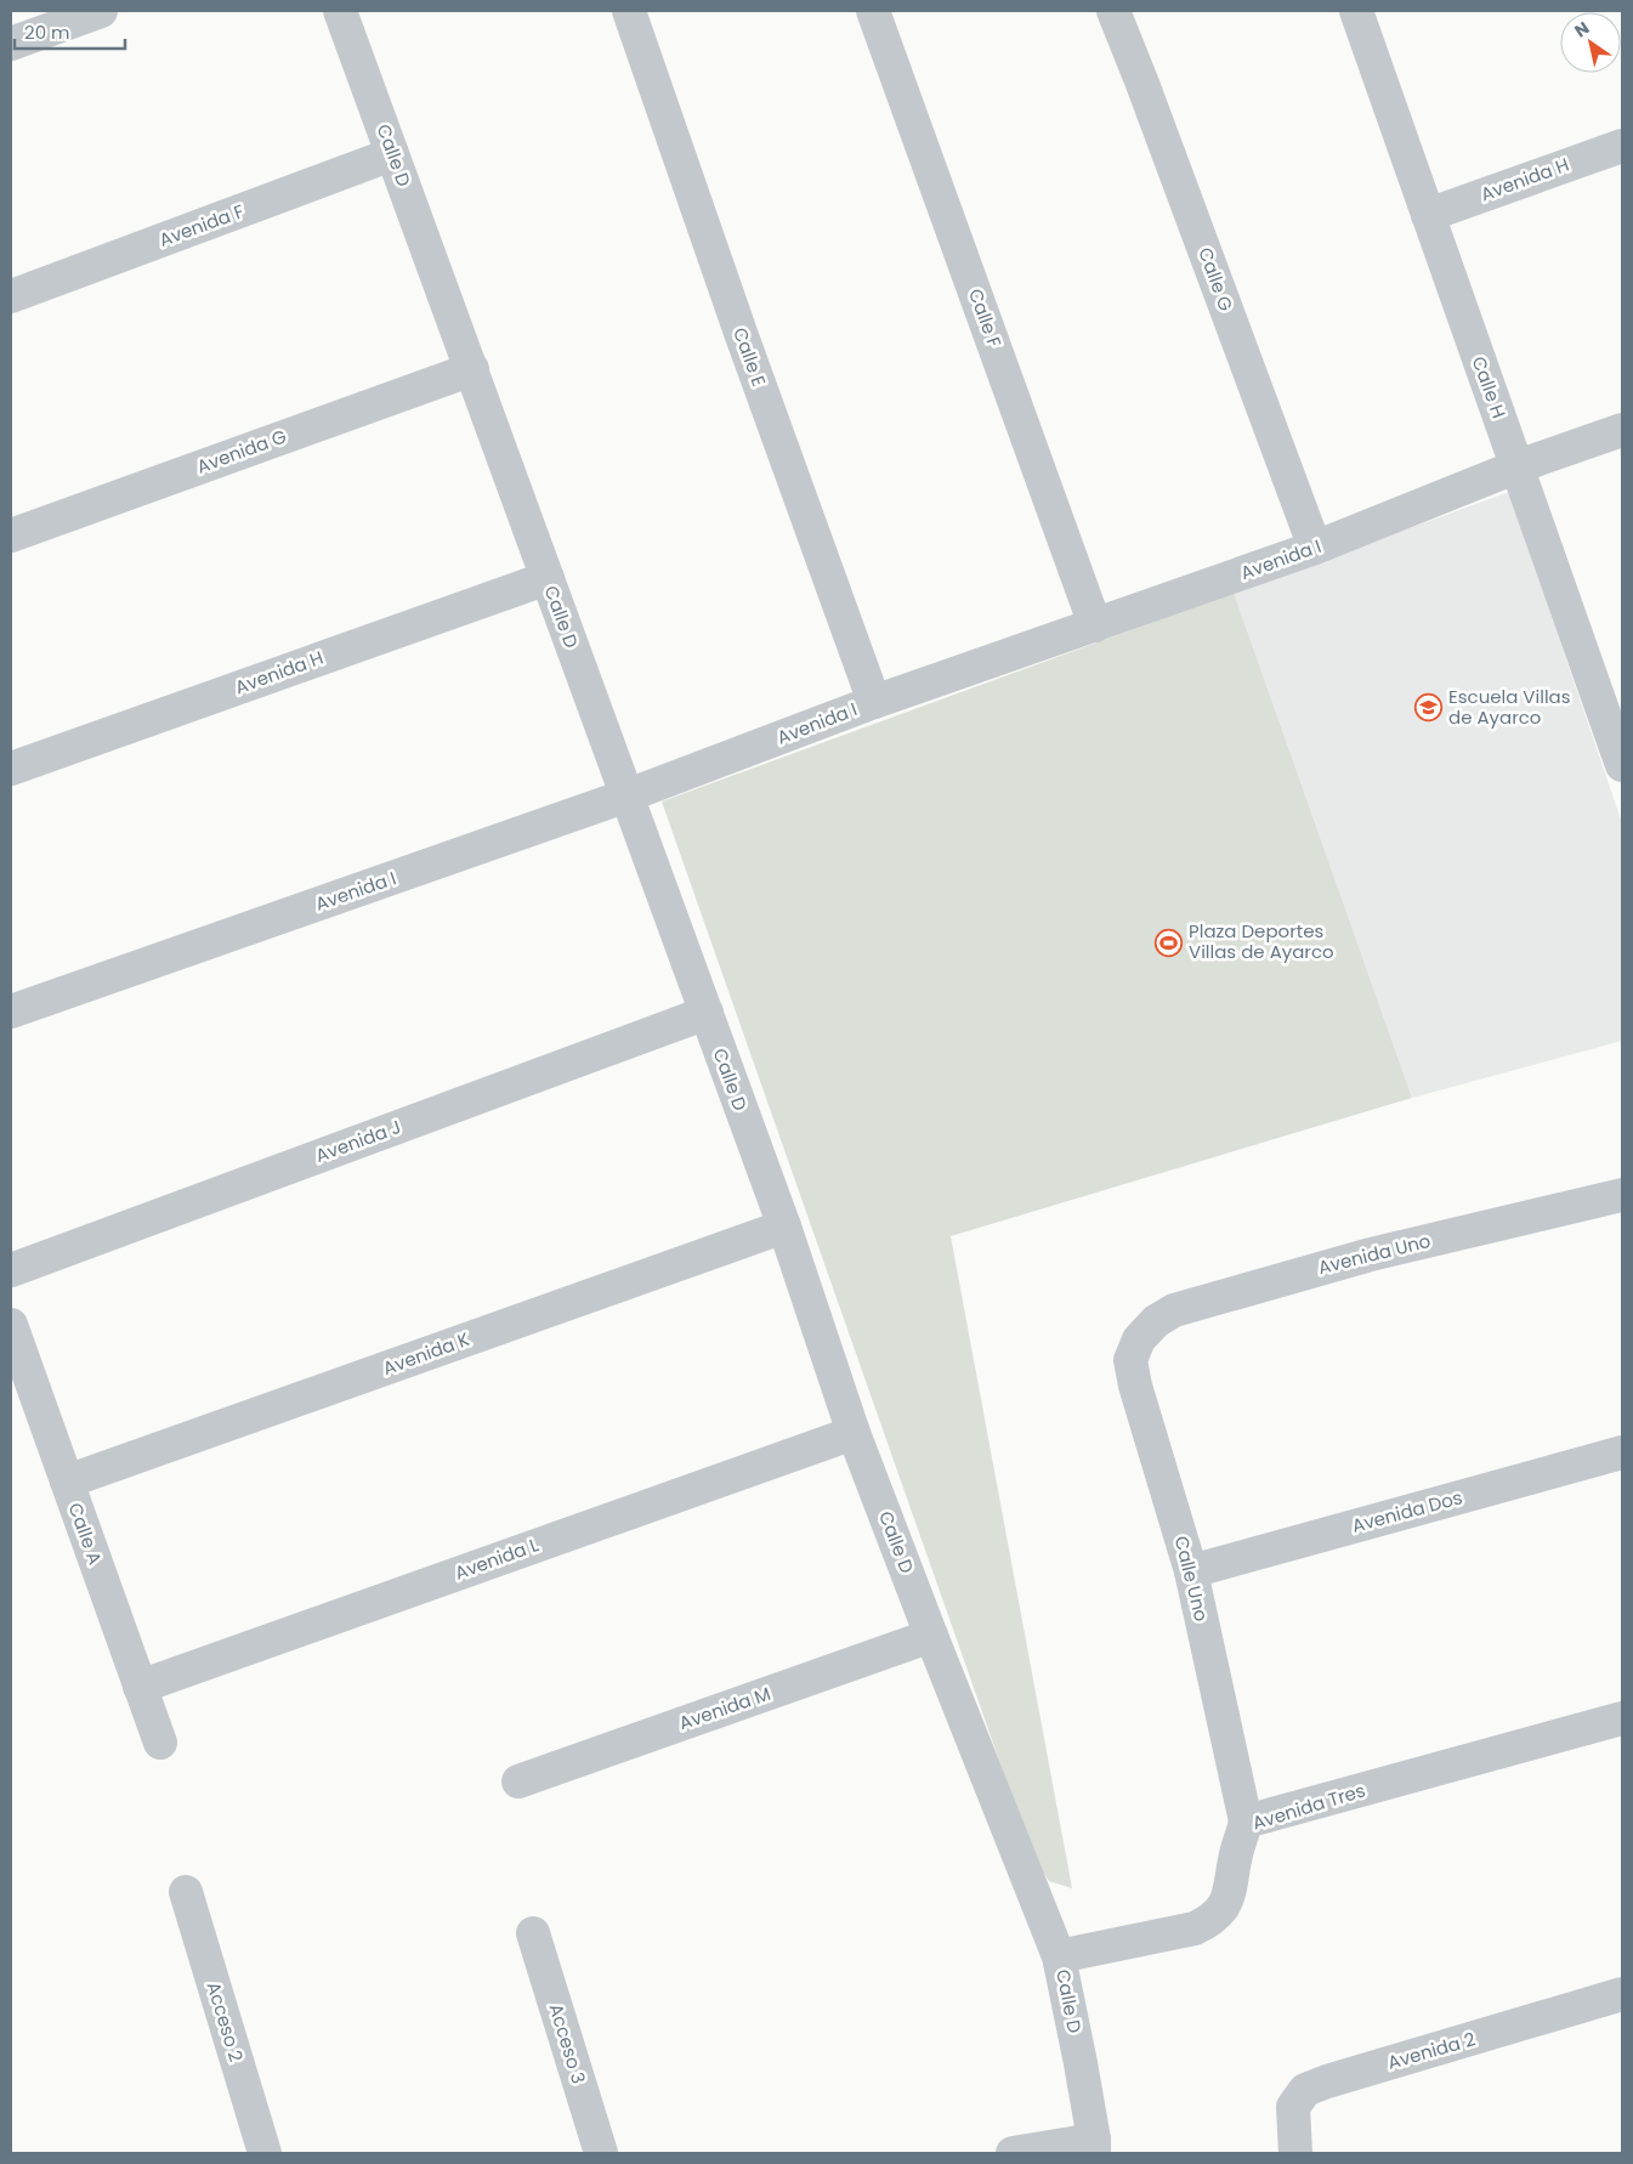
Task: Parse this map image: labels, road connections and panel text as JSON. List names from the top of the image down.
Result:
{
  "streets": {
    "street": [
      "Calle D",
      "Avenida H",
      "Avenida F",
      "Calle G",
      "Calle F",
      "Calle E",
      "Calle H",
      "Avenida G",
      "Avenida I",
      "Avenida J",
      "Avenida Uno",
      "Avenida K",
      "Avenida Dos",
      "Calle A",
      "Avenida L",
      "Calle Uno",
      "Avenida M",
      "Avenida Tres",
      "Acceso 2",
      "Acceso 3",
      "Avenida 2"
    ]
  },
  "crossings": [
    ["Calle D", "Avenida H"],
    ["Calle D", "Avenida F"],
    ["Calle D", "Avenida G"],
    ["Calle D", "Avenida I"],
    ["Calle D", "Avenida J"],
    ["Calle D", "Avenida K"],
    ["Calle D", "Avenida L"],
    ["Calle D", "Avenida M"],
    ["Calle D", "Avenida Tres"],
    ["Avenida H", "Calle H"],
    ["Calle G", "Avenida I"],
    ["Calle F", "Avenida I"],
    ["Calle E", "Avenida I"],
    ["Calle H", "Avenida I"],
    ["Avenida Uno", "Calle Uno"],
    ["Avenida K", "Calle A"],
    ["Avenida Dos", "Calle Uno"],
    ["Calle A", "Avenida L"],
    ["Calle Uno", "Avenida Tres"]
  ],
  "places": {
    "school or university": ["Escuela Villas de Ayarco"],
    "sports": ["Plaza Deportes Villas de Ayarco"]
  },
  "scale_bar": "20 m",
  "north": "top left"
}
